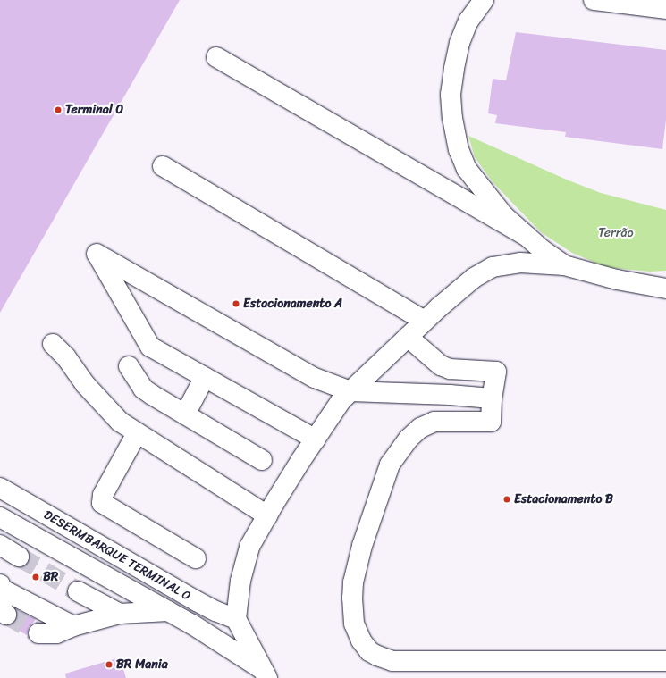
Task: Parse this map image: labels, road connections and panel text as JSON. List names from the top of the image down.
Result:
{
  "streets": {
    "street": ["DESERMBARQUE TERMINAL 0"]
  },
  "parks": ["Terrão"],
  "places": [
    "Terminal 0",
    "Estacionamento A",
    "Estacionamento B",
    "BR",
    "BR Mania"
  ]
}
